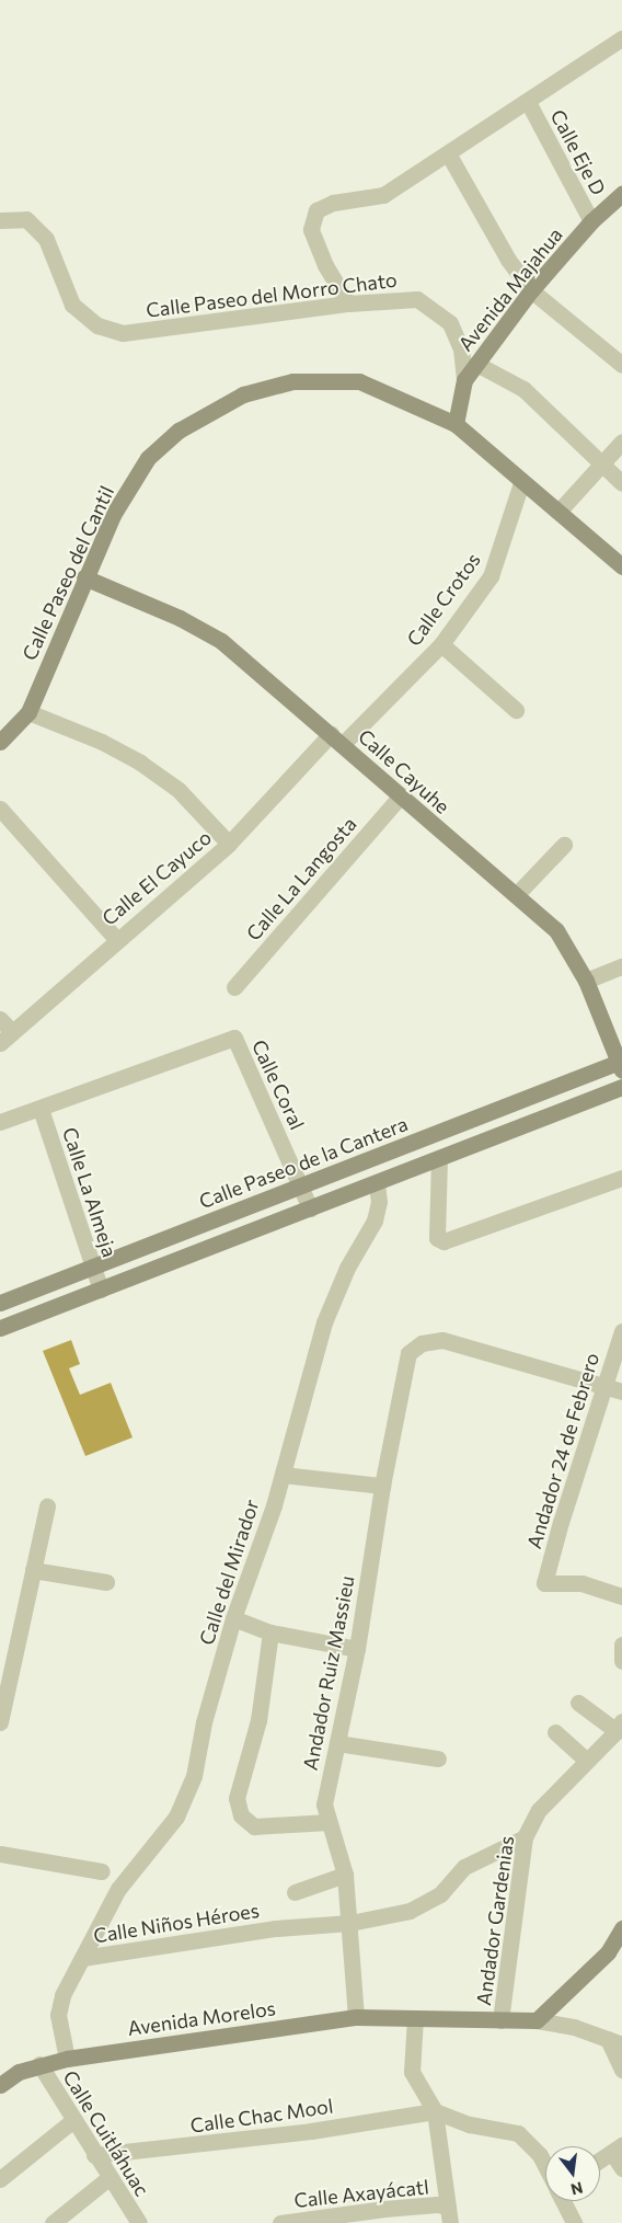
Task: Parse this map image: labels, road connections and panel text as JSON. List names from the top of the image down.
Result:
{
  "streets": {
    "street": [
      "Calle Eje D",
      "Avenida Majahua",
      "Calle Paseo del Morro Chato",
      "Calle Paseo del Cantil",
      "Calle Crotos",
      "Calle Cayuhe",
      "Calle El Cayuco",
      "Calle La Langosta",
      "Calle Coral",
      "Calle Paseo de la Cantera",
      "Calle La Almeja",
      "Andador 24 de Febrero",
      "Calle del Mirador",
      "Andador Ruiz Massieu",
      "Andador Gardenias",
      "Calle Niños Héroes",
      "Avenida Morelos",
      "Calle Chac Mool",
      "Calle Cuitláhuac",
      "Calle Axayácatl"
    ]
  },
  "crossings": [
    ["Calle Eje D", "Avenida Majahua"],
    ["Avenida Majahua", "Calle Paseo del Morro Chato"],
    ["Avenida Majahua", "Calle Paseo del Cantil"],
    ["Calle Paseo del Cantil", "Calle Crotos"],
    ["Calle Paseo del Cantil", "Calle Cayuhe"],
    ["Calle Crotos", "Calle Cayuhe"],
    ["Calle Crotos", "Calle El Cayuco"],
    ["Calle Cayuhe", "Calle El Cayuco"],
    ["Calle Cayuhe", "Calle La Langosta"],
    ["Calle Cayuhe", "Calle Paseo de la Cantera"],
    ["Calle Coral", "Calle Paseo de la Cantera"],
    ["Calle Coral", "Calle La Almeja"],
    ["Calle Paseo de la Cantera", "Calle La Almeja"],
    ["Andador 24 de Febrero", "Andador Ruiz Massieu"],
    ["Calle del Mirador", "Calle Niños Héroes"],
    ["Andador Ruiz Massieu", "Calle Niños Héroes"],
    ["Andador Ruiz Massieu", "Avenida Morelos"],
    ["Andador Gardenias", "Calle Niños Héroes"],
    ["Andador Gardenias", "Avenida Morelos"],
    ["Calle Niños Héroes", "Avenida Morelos"],
    ["Avenida Morelos", "Calle Cuitláhuac"],
    ["Calle Chac Mool", "Calle Cuitláhuac"]
  ],
  "north": "bottom"
}
